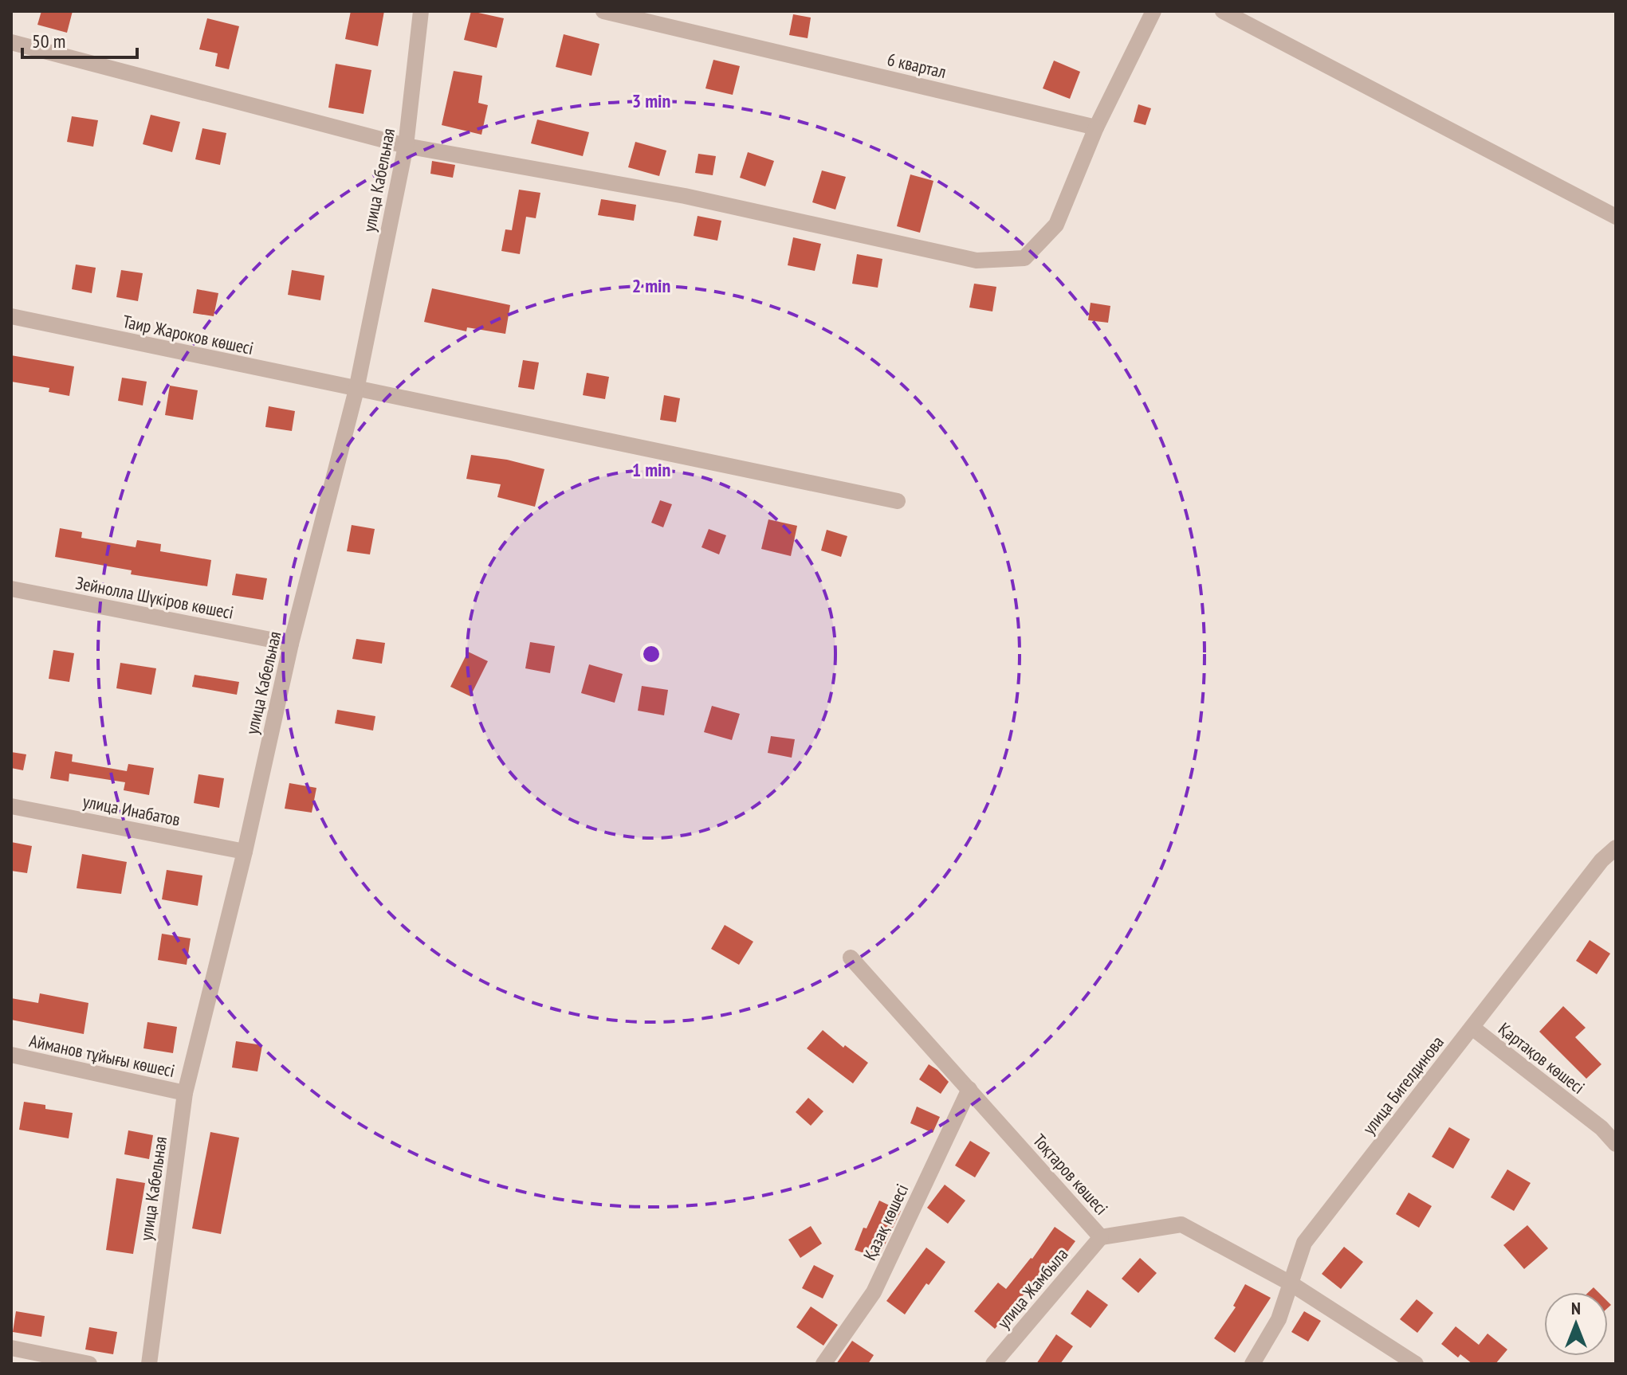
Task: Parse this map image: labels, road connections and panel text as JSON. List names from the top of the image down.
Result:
{
  "streets": {
    "street": [
      "6 квартал",
      "улица Кабельная",
      "Таир Жароков көшесі",
      "Зейнолла Шүкіров көшесі",
      "улица Инабатов",
      "Айманов тұйығы көшесі",
      "Қартақов көшесі",
      "улица Бигелдинова",
      "Тоқтаров көшесі",
      "Қазақ көшесі",
      "улица Жамбыла"
    ]
  },
  "crossings": [
    ["улица Кабельная", "Таир Жароков көшесі"],
    ["улица Кабельная", "Зейнолла Шүкіров көшесі"],
    ["улица Кабельная", "улица Инабатов"],
    ["улица Кабельная", "Айманов тұйығы көшесі"],
    ["Қартақов көшесі", "улица Бигелдинова"],
    ["улица Бигелдинова", "Тоқтаров көшесі"],
    ["Тоқтаров көшесі", "Қазақ көшесі"],
    ["Тоқтаров көшесі", "улица Жамбыла"]
  ],
  "scale_bar": "50 m",
  "north": "top",
  "rings": ["3 min", "2 min", "1 min"]
}
